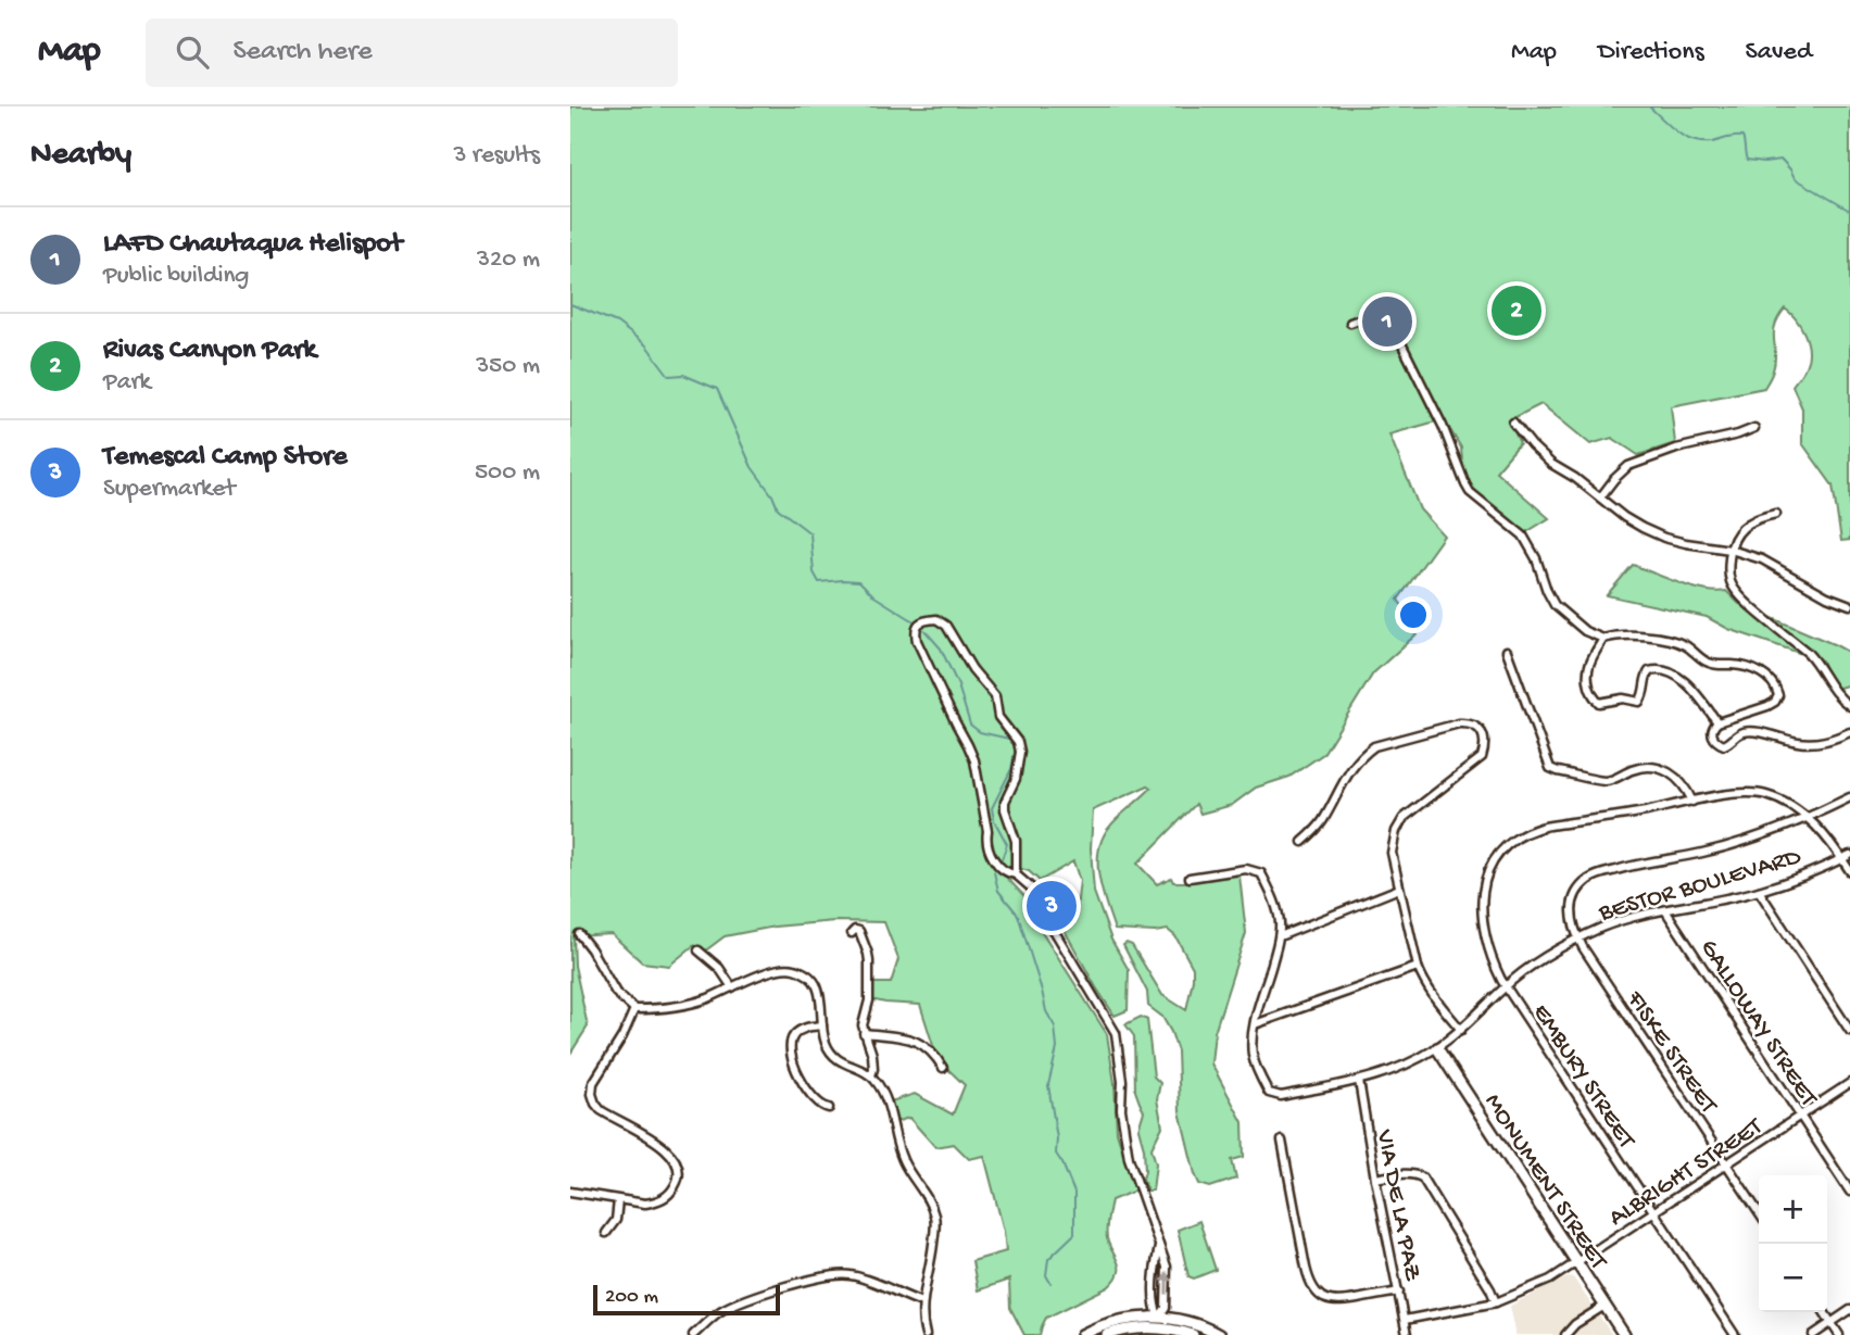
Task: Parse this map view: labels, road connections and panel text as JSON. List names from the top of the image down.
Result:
{
  "streets": {
    "street": [
      "BESTOR BOULEVARD",
      "GALLOWAY STREET",
      "FISKE STREET",
      "EMBURY STREET",
      "ALBRIGHT STREET",
      "MONUMENT STREET",
      "VIA DE LA PAZ"
    ]
  },
  "crossings": [
    ["BESTOR BOULEVARD", "GALLOWAY STREET"],
    ["BESTOR BOULEVARD", "FISKE STREET"],
    ["BESTOR BOULEVARD", "EMBURY STREET"],
    ["BESTOR BOULEVARD", "MONUMENT STREET"],
    ["BESTOR BOULEVARD", "VIA DE LA PAZ"],
    ["GALLOWAY STREET", "ALBRIGHT STREET"],
    ["FISKE STREET", "ALBRIGHT STREET"],
    ["EMBURY STREET", "ALBRIGHT STREET"],
    ["ALBRIGHT STREET", "MONUMENT STREET"],
    ["ALBRIGHT STREET", "VIA DE LA PAZ"]
  ],
  "scale_bar": "200 m",
  "page": {
    "header": "Map",
    "search": "Search here",
    "nav": ["Map", "Directions", "Saved"],
    "heading": ["Nearby", "3 results"],
    "list": [
      {
        "mark": "1",
        "name": "LAFD Chautaqua Helispot",
        "note": "Public building",
        "value": "320 m"
      },
      {
        "mark": "2",
        "name": "Rivas Canyon Park",
        "note": "Park",
        "value": "350 m"
      },
      {
        "mark": "3",
        "name": "Temescal Camp Store",
        "note": "Supermarket",
        "value": "500 m"
      }
    ],
    "pins": ["2", "1", "3"],
    "map_buttons": ["+", "−"],
    "scale": "200 m"
  }
}
